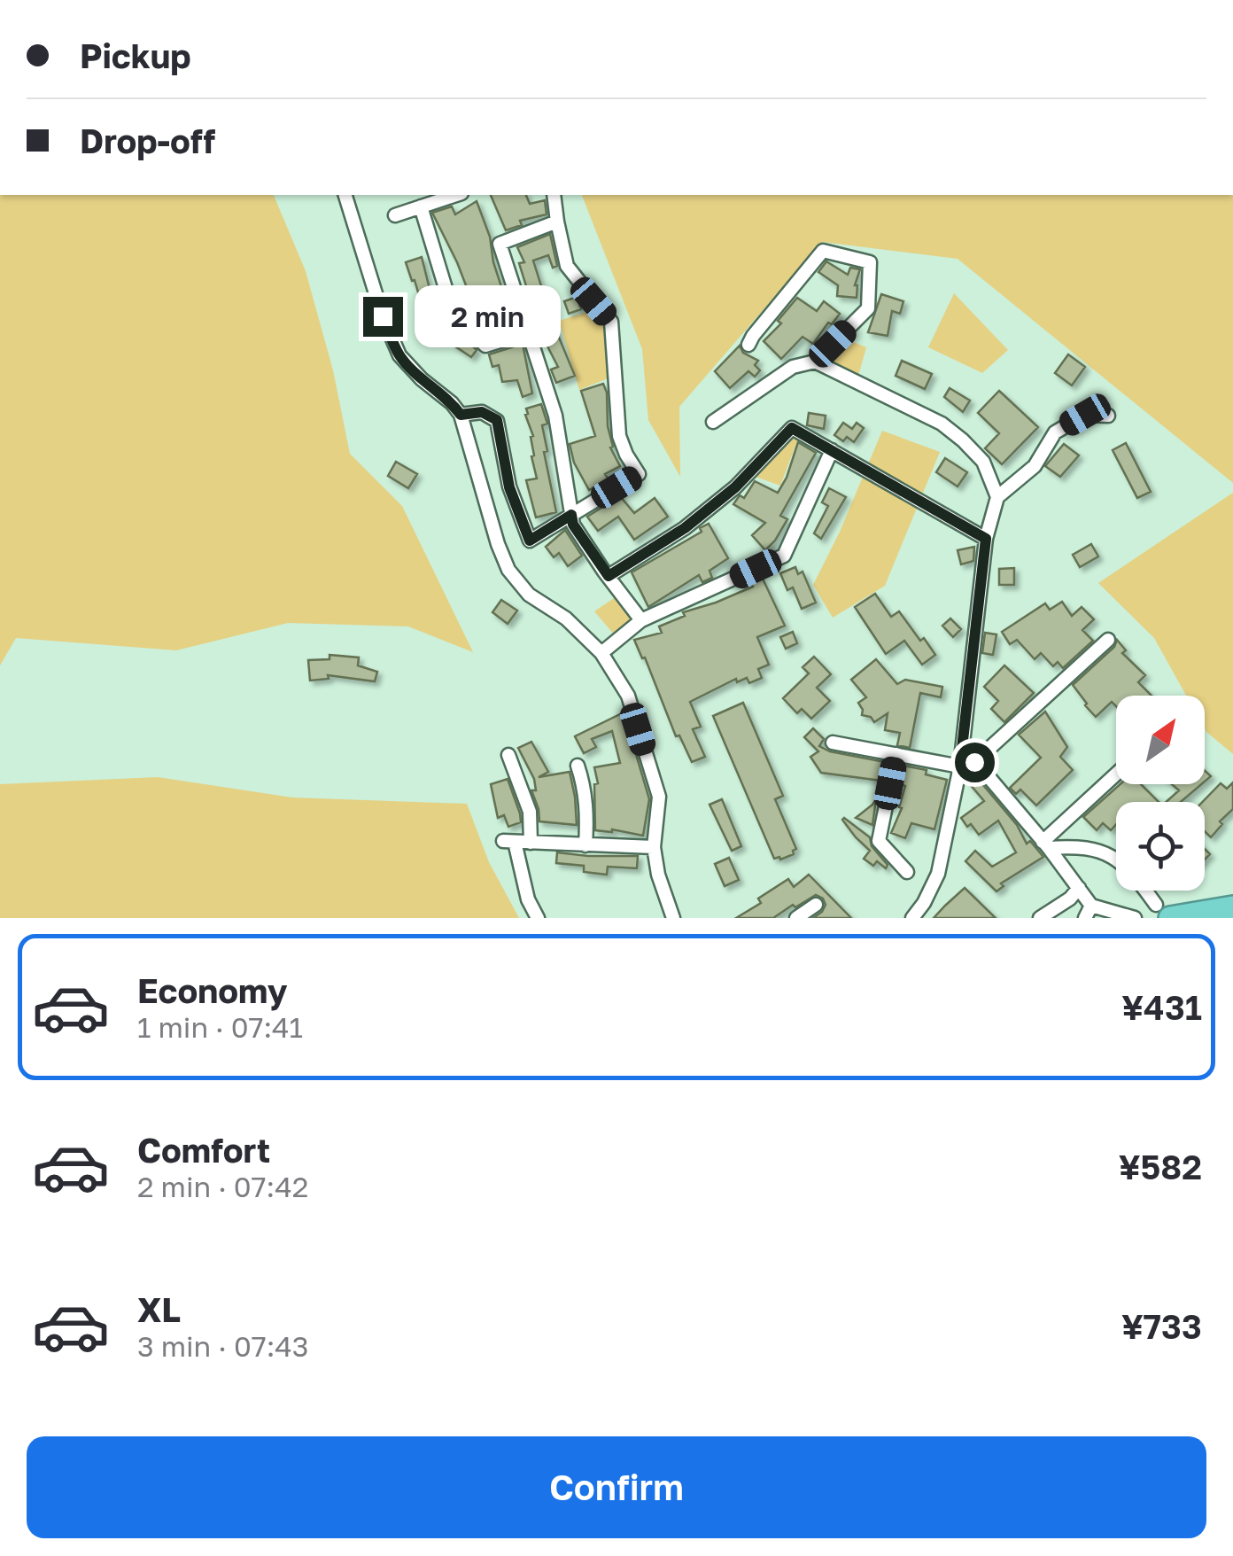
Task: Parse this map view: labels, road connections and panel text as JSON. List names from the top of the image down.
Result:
{
  "north": "top right",
  "page": {
    "banner": ["Pickup", "Drop-off"],
    "bubble": "2 min",
    "list": [
      {
        "name": "Economy",
        "note": "1 min · 07:41",
        "value": "¥431"
      },
      {
        "name": "Comfort",
        "note": "2 min · 07:42",
        "value": "¥582"
      },
      {
        "name": "XL",
        "note": "3 min · 07:43",
        "value": "¥733"
      }
    ],
    "buttons": "Confirm"
  }
}
